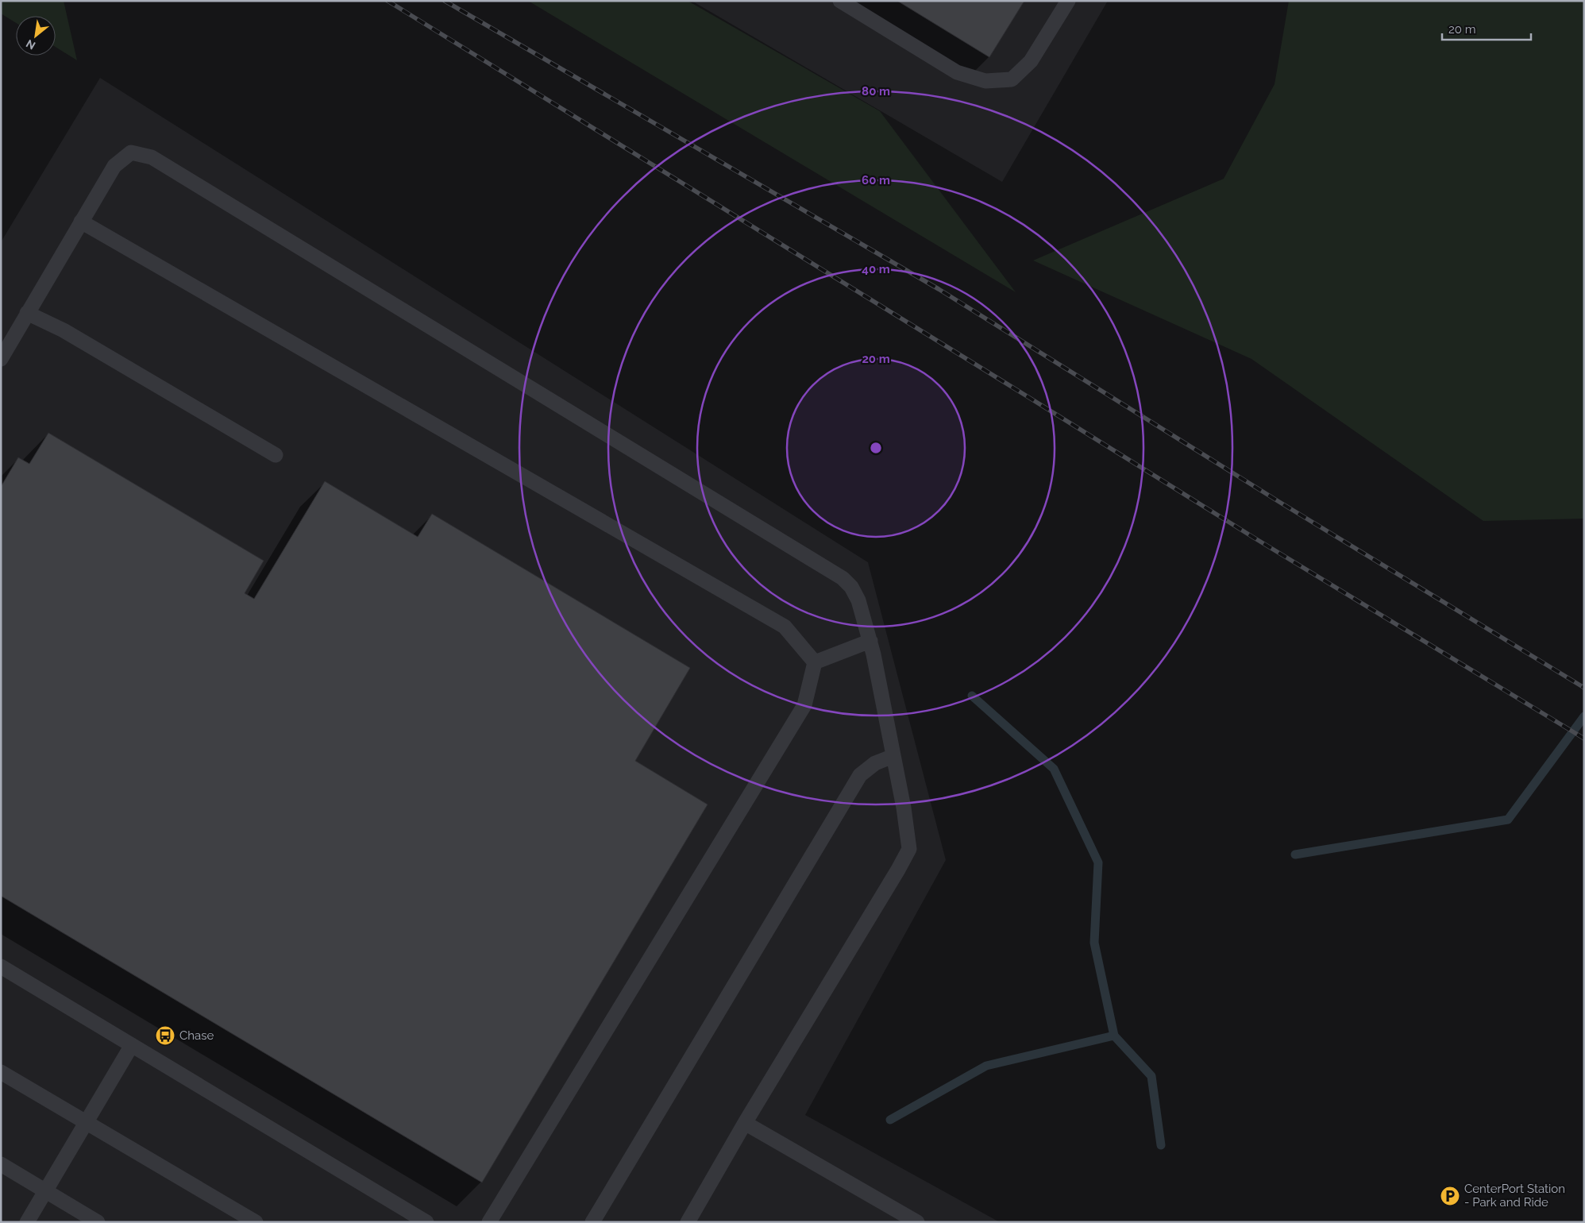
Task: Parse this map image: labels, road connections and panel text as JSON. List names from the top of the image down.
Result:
{
  "places": {
    "bus stop": ["Chase"],
    "parking": ["CenterPort Station - Park and Ride"]
  },
  "scale_bar": "20 m",
  "north": "bottom left",
  "rings": [
    "80 m",
    "60 m",
    "40 m",
    "20 m"
  ]
}
